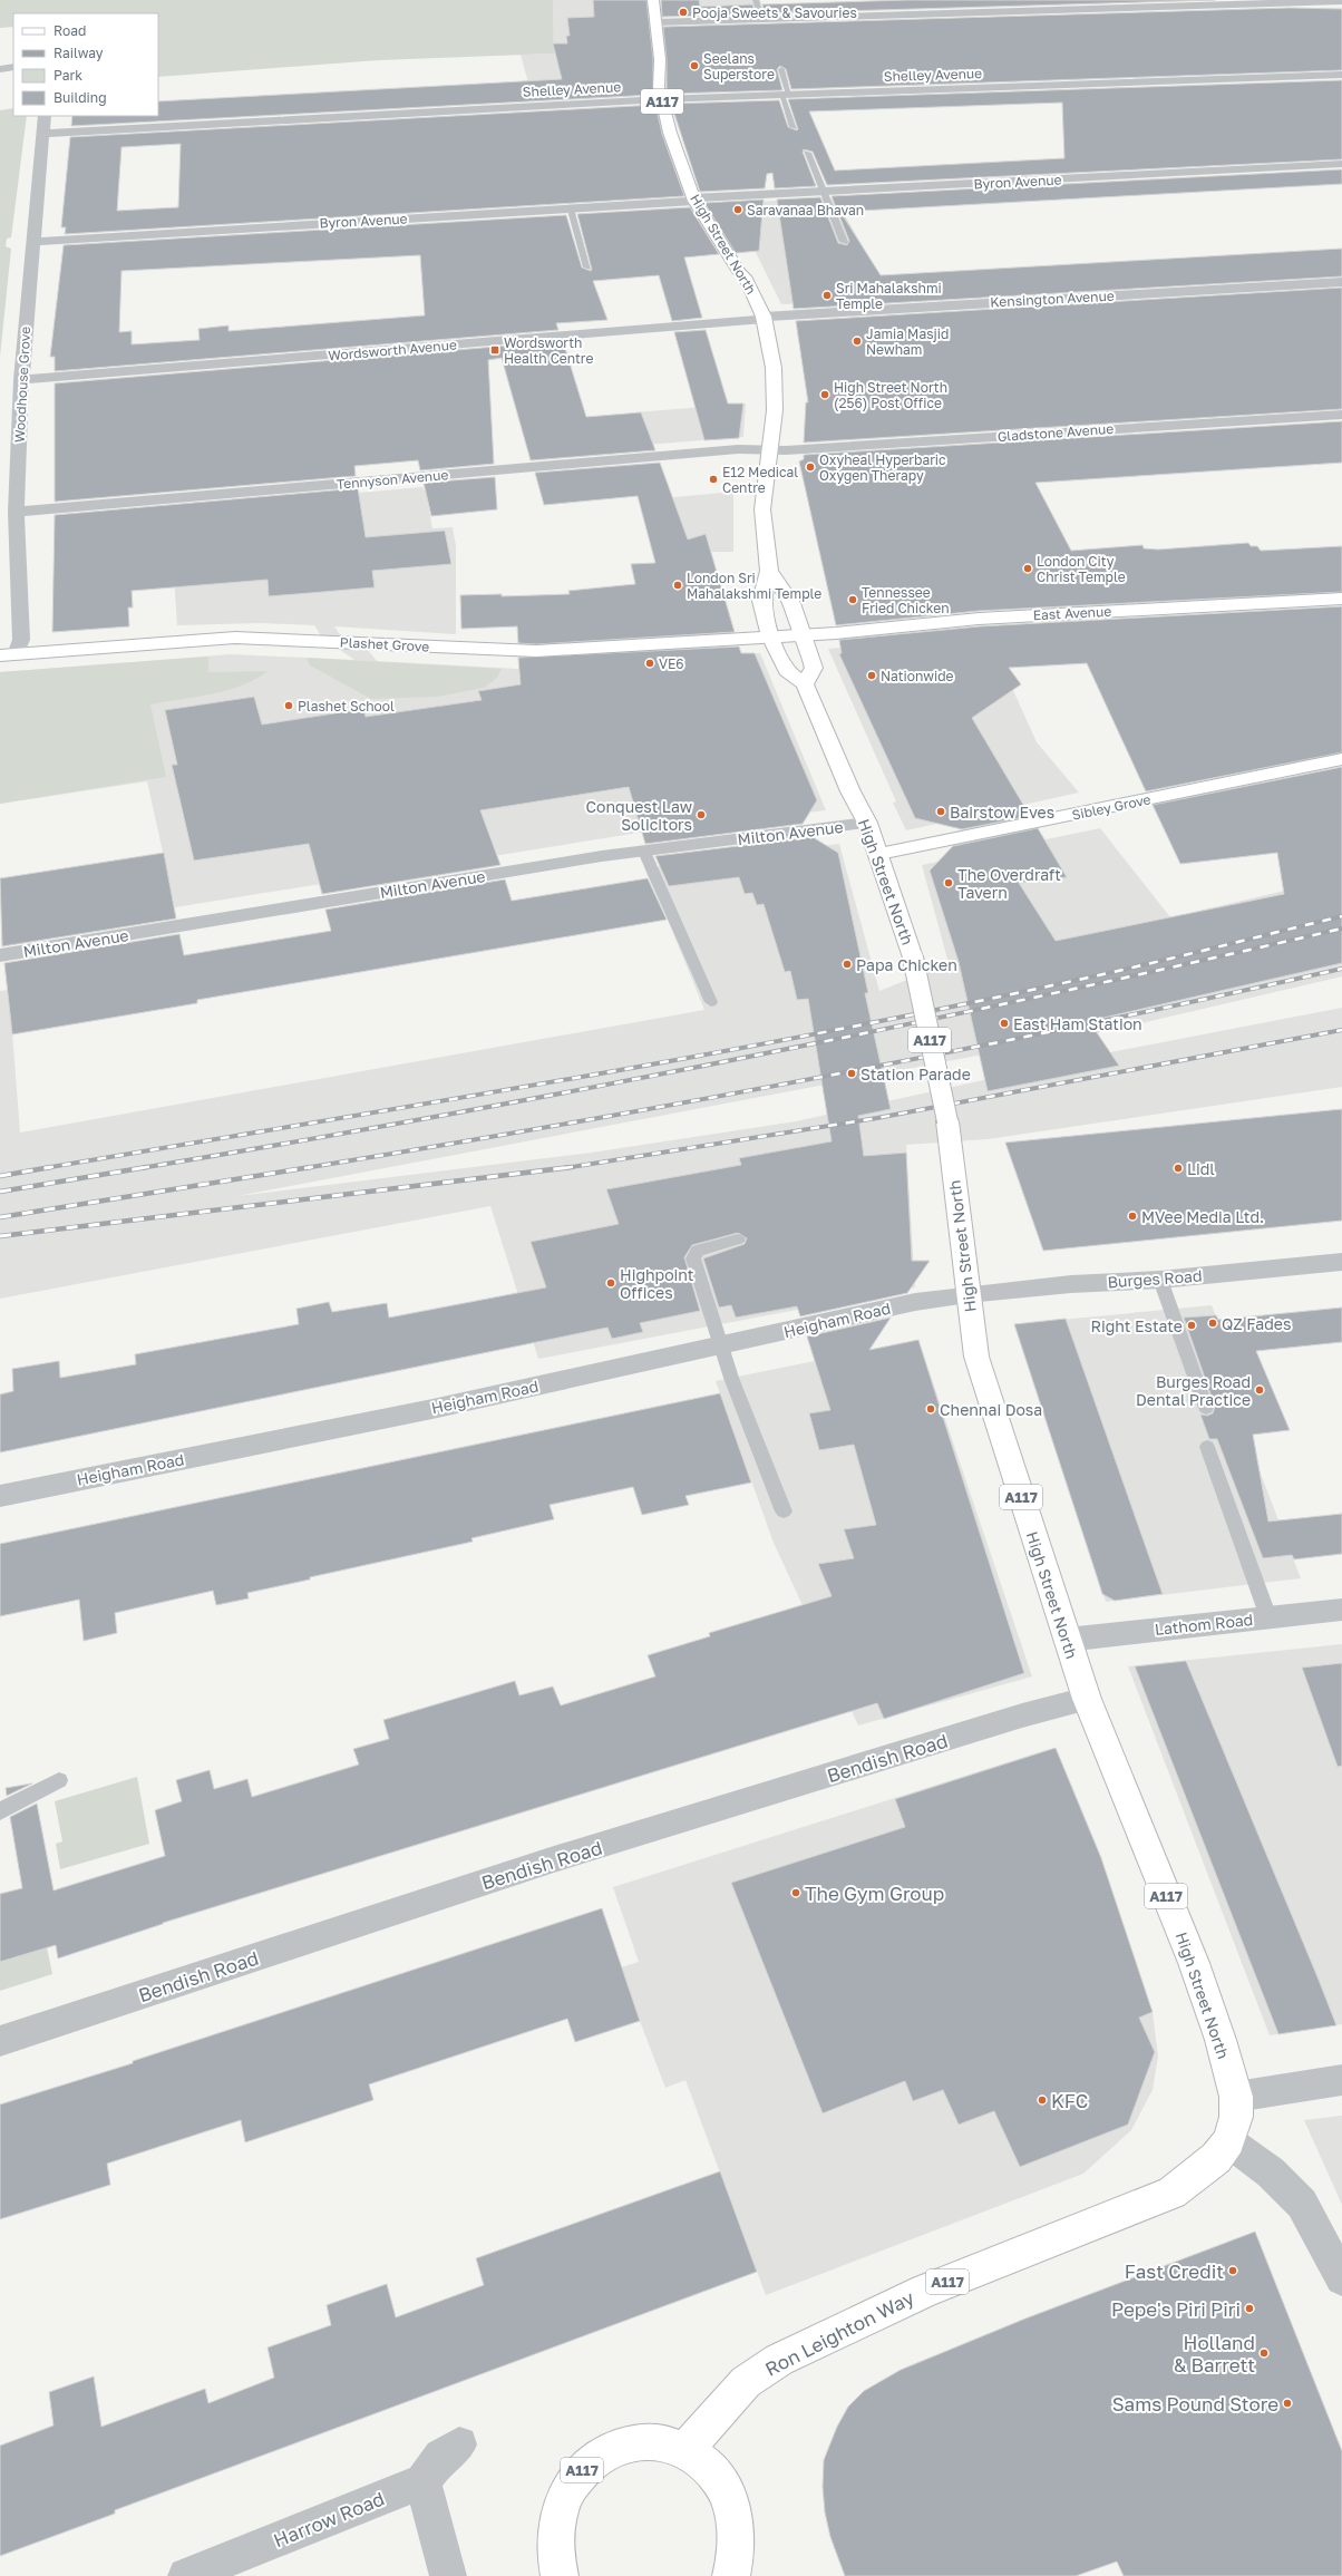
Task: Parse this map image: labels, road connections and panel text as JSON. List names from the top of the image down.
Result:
{
  "streets": {
    "main road": [
      "A117",
      "High Street North",
      "East Avenue",
      "Plashet Grove",
      "Sibley Grove",
      "Ron Leighton Way"
    ],
    "street": [
      "Shelley Avenue",
      "Byron Avenue",
      "Kensington Avenue",
      "Wordsworth Avenue",
      "Woodhouse Grove",
      "Gladstone Avenue",
      "Tennyson Avenue",
      "Milton Avenue",
      "Burges Road",
      "Heigham Road",
      "Lathom Road",
      "Bendish Road",
      "Harrow Road"
    ]
  },
  "crossings": [
    ["Shelley Avenue", "High Street North"],
    ["Shelley Avenue", "Woodhouse Grove"],
    ["A117", "Ron Leighton Way"],
    ["Byron Avenue", "High Street North"],
    ["Byron Avenue", "Woodhouse Grove"],
    ["High Street North", "Kensington Avenue"],
    ["High Street North", "Wordsworth Avenue"],
    ["High Street North", "Gladstone Avenue"],
    ["High Street North", "Tennyson Avenue"],
    ["High Street North", "East Avenue"],
    ["High Street North", "Plashet Grove"],
    ["High Street North", "Sibley Grove"],
    ["High Street North", "Milton Avenue"],
    ["High Street North", "Burges Road"],
    ["High Street North", "Heigham Road"],
    ["High Street North", "Lathom Road"],
    ["High Street North", "Bendish Road"],
    ["High Street North", "Ron Leighton Way"],
    ["Kensington Avenue", "Wordsworth Avenue"],
    ["Wordsworth Avenue", "Woodhouse Grove"],
    ["Woodhouse Grove", "Tennyson Avenue"],
    ["Woodhouse Grove", "Plashet Grove"],
    ["Gladstone Avenue", "Tennyson Avenue"],
    ["East Avenue", "Plashet Grove"],
    ["Burges Road", "Heigham Road"]
  ],
  "places": {
    "other": [
      "Pooja Sweets & Savouries",
      "Seelans Superstore",
      "Saravanaa Bhavan",
      "Sri Mahalakshmi Temple",
      "Jamia Masjid Newham",
      "High Street North (256) Post Office",
      "Oxyheal Hyperbaric Oxygen Therapy",
      "E12 Medical Centre",
      "London City Christ Temple",
      "London Sri Mahalakshmi Temple",
      "Tennessee Fried Chicken",
      "VE6",
      "Nationwide",
      "Plashet School",
      "Bairstow Eves",
      "Conquest Law Solicitors",
      "The Overdraft Tavern",
      "Papa Chicken",
      "East Ham Station",
      "Station Parade",
      "Lidl",
      "MVee Media Ltd.",
      "Highpoint Offices",
      "QZ Fades",
      "Right Estate",
      "Burges Road Dental Practice",
      "Chennai Dosa",
      "The Gym Group",
      "KFC",
      "Fast Credit",
      "Pepe's Piri Piri",
      "Holland & Barrett",
      "Sams Pound Store"
    ],
    "transit": ["Wordsworth Health Centre"]
  },
  "legend": [
    "Road",
    "Railway",
    "Park",
    "Building"
  ]
}
